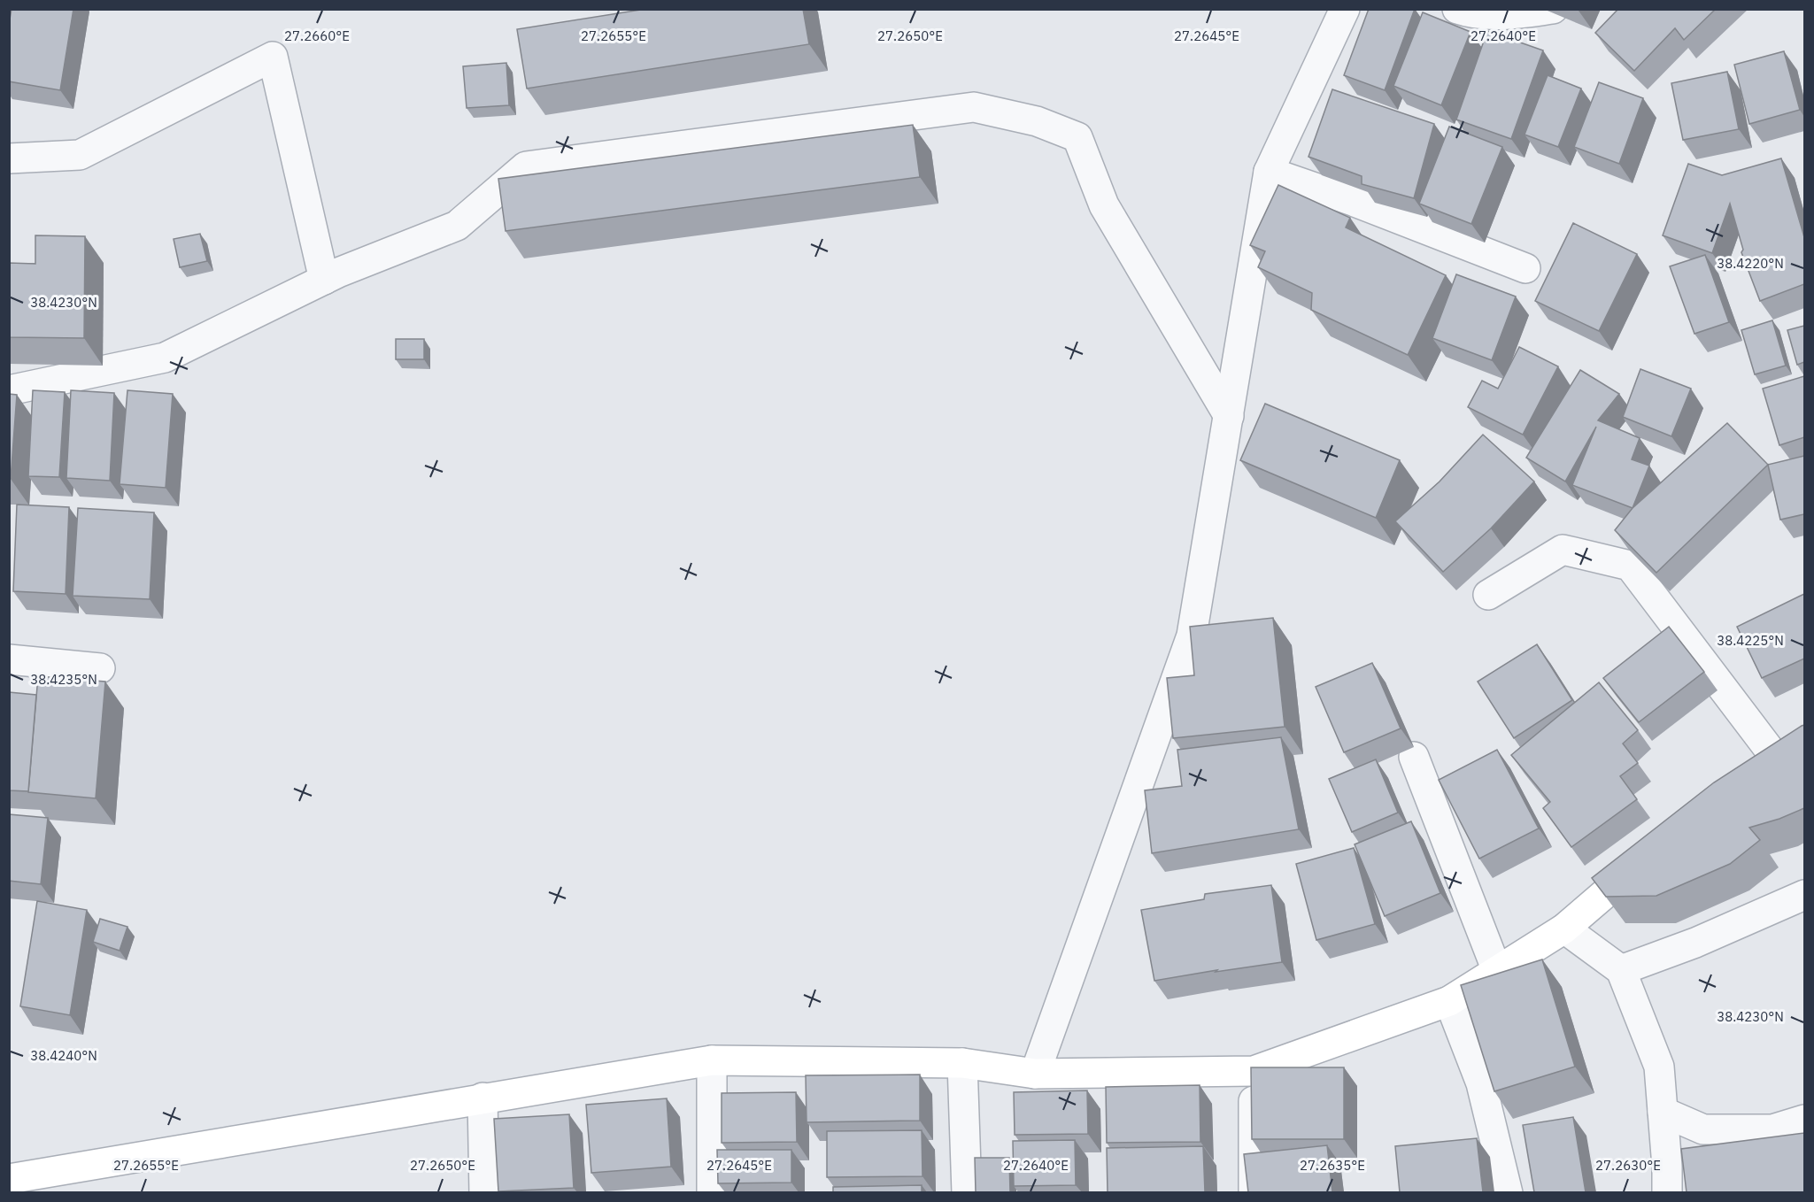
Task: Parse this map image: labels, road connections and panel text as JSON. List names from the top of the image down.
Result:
{
  "coordinates": [
    "27.2660°E",
    "27.2655°E",
    "27.2650°E",
    "27.2645°E",
    "27.2640°E",
    "38.4220°N",
    "38.4230°N",
    "38.4225°N",
    "38.4235°N",
    "38.4240°N",
    "27.2635°E",
    "27.2630°E"
  ]
}
